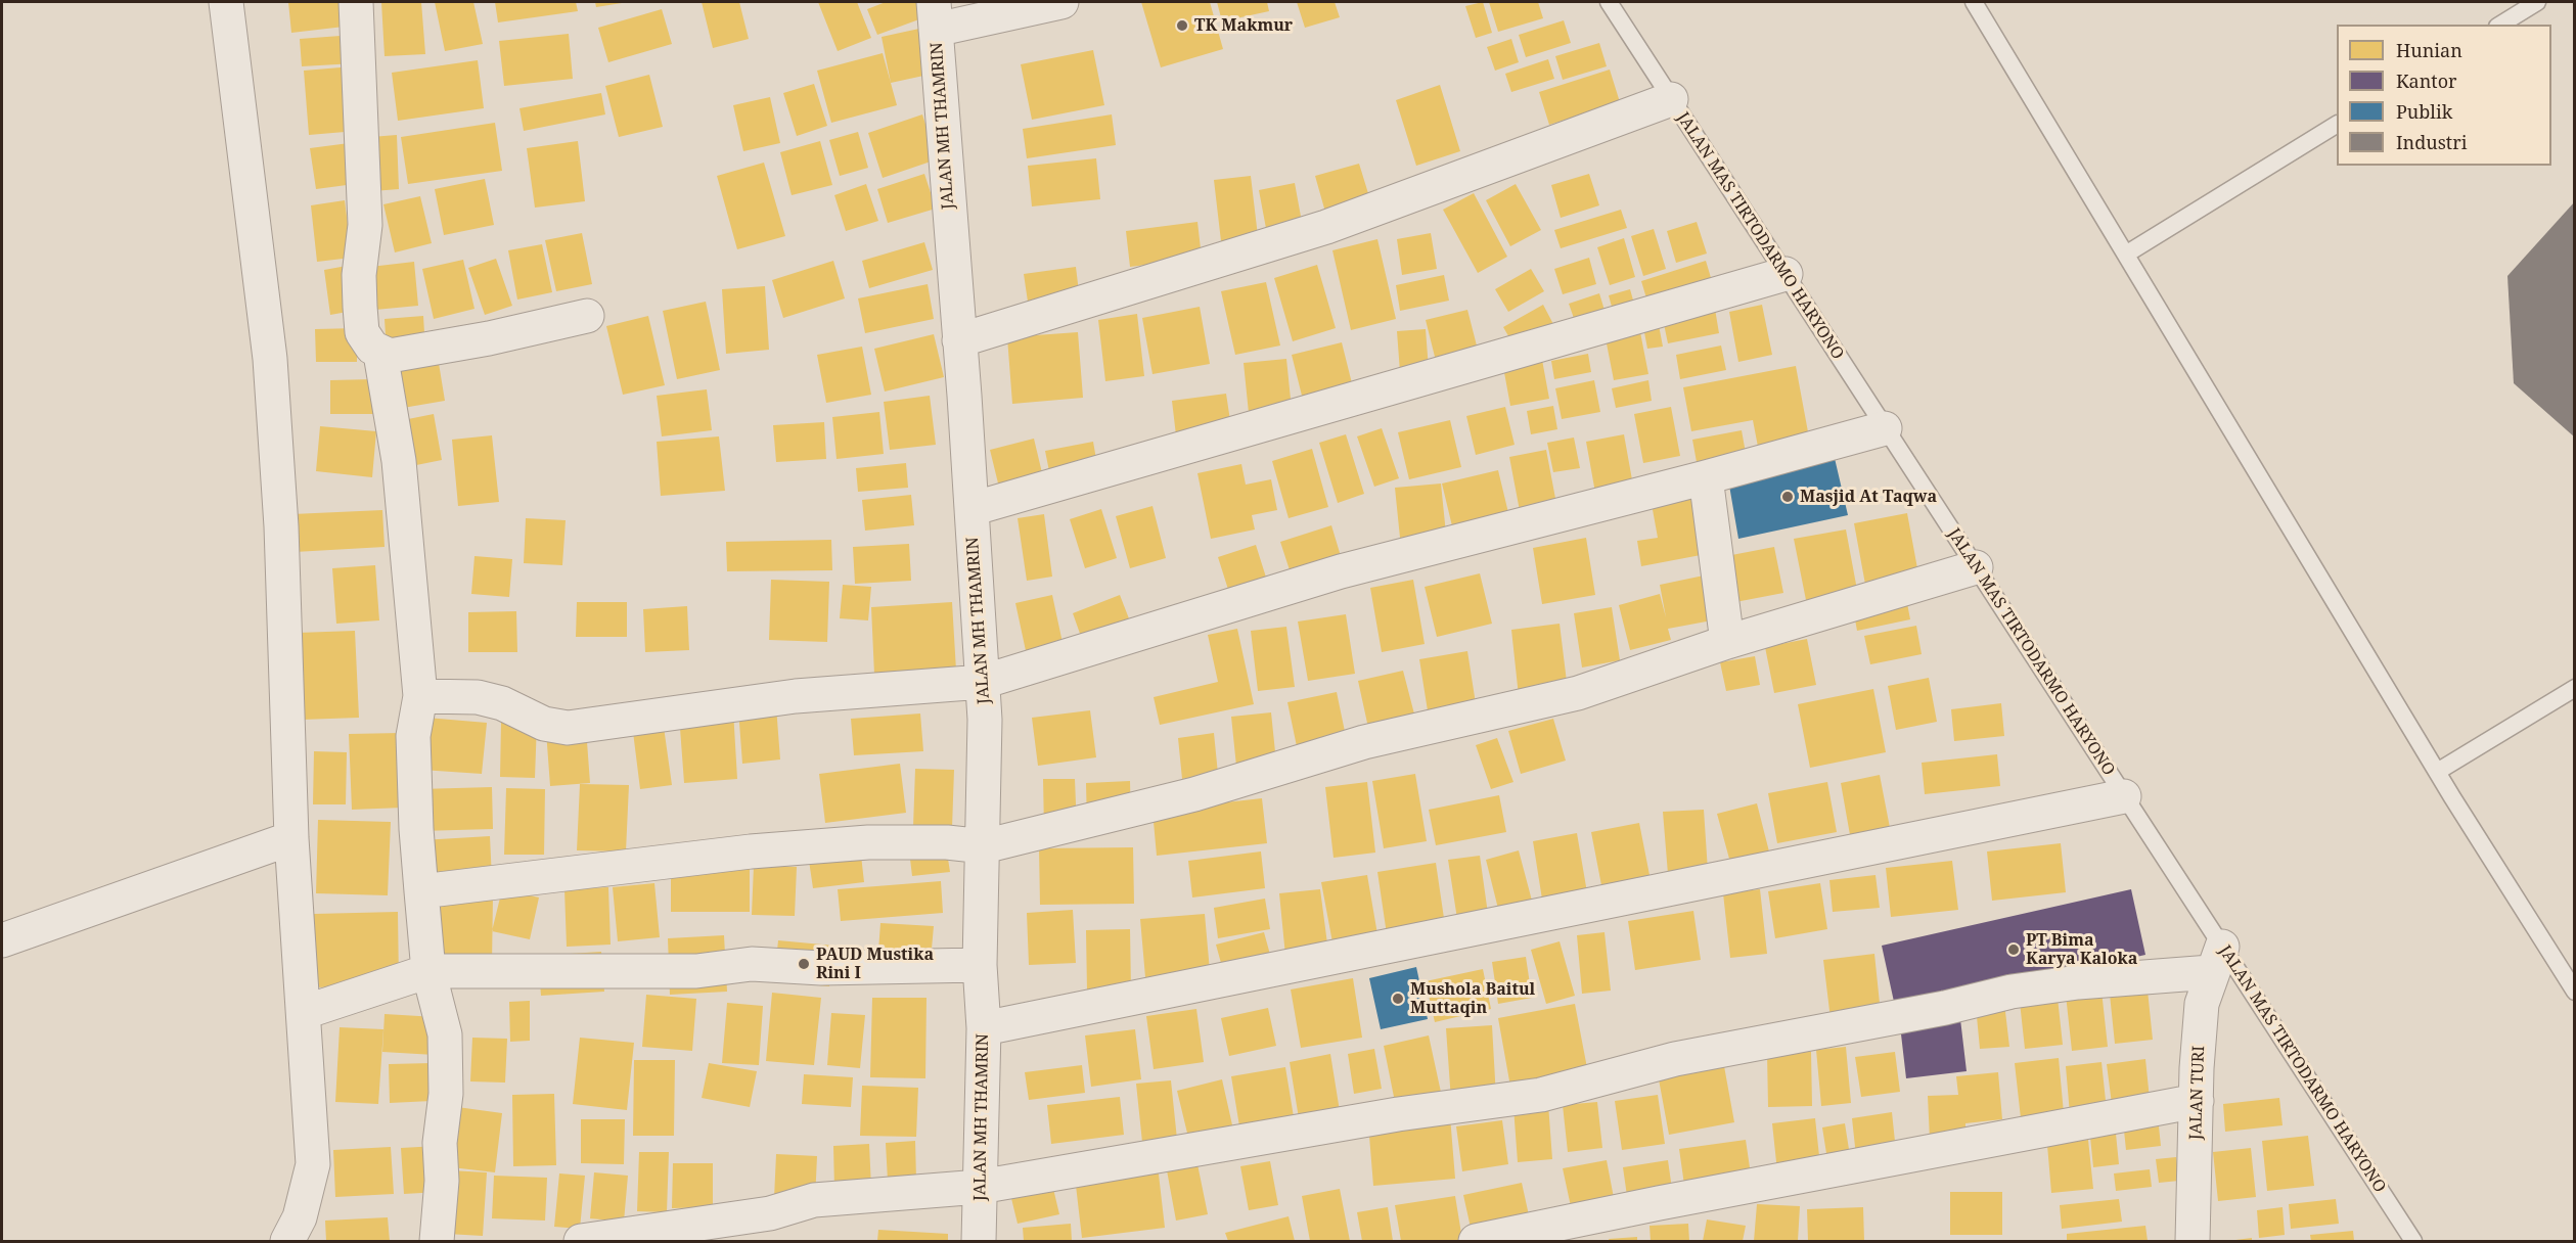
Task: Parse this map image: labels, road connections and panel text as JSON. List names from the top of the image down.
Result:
{
  "streets": {
    "street": ["JALAN MH THAMRIN", "JALAN TURI"],
    "lane": ["JALAN MAS TIRTODARMO HARYONO"]
  },
  "crossings": [
    ["JALAN MAS TIRTODARMO HARYONO", "JALAN TURI"]
  ],
  "places": [
    "TK Makmur",
    "Masjid At Taqwa",
    "PT Bima Karya Kaloka",
    "PAUD Mustika Rini I",
    "Mushola Baitul Muttaqin"
  ],
  "legend": [
    "Hunian",
    "Kantor",
    "Publik",
    "Industri"
  ]
}
